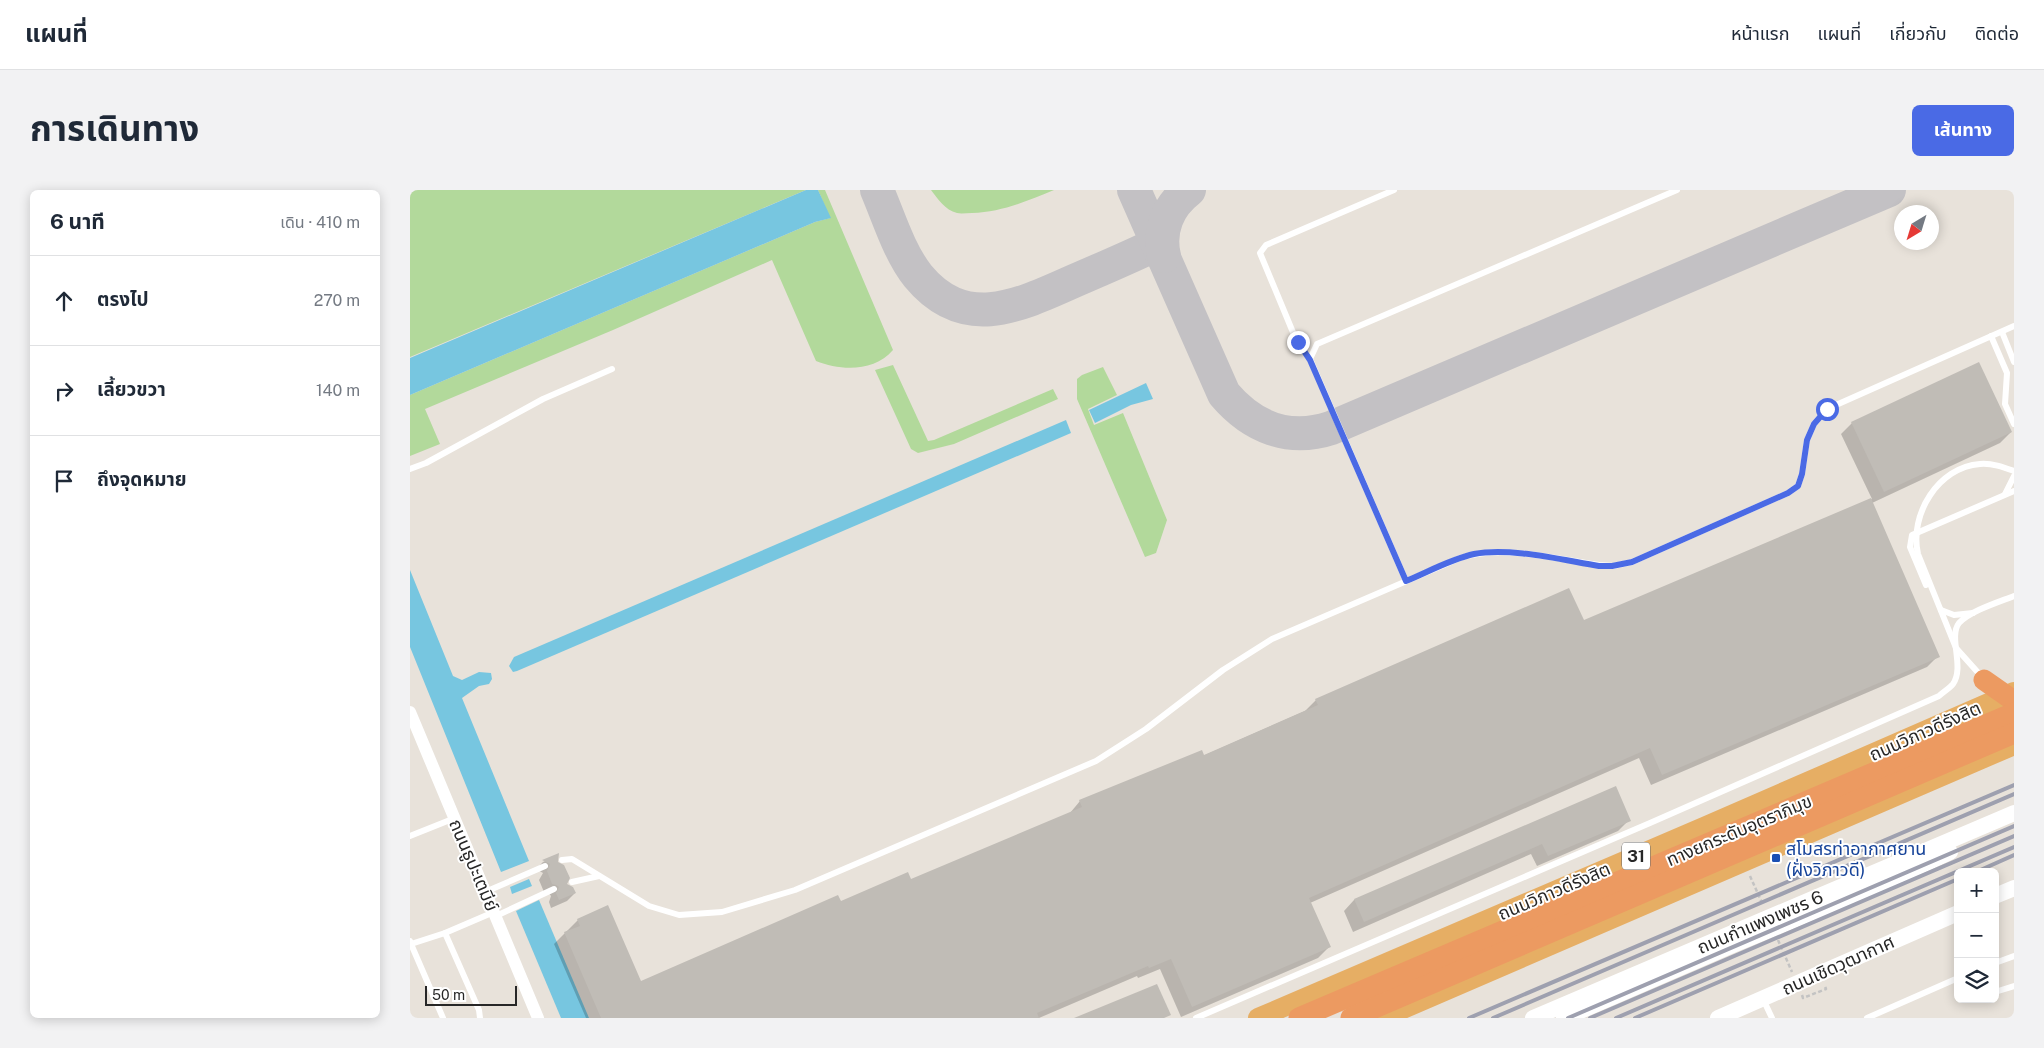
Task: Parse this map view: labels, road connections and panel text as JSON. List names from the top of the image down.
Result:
{
  "streets": {
    "highway": ["ถนนวิภาวดีรังสิต", "ทางยกระดับอุตราภิมุข", "31"],
    "main road": ["ถนนกำแพงเพชร 6", "ถนนเชิดวุฒากาศ"],
    "street": ["ถนนธูปะเตมีย์"]
  },
  "places": {
    "transit": ["สโมสรท่าอากาศยาน (ฝั่งวิภาวดี)"]
  },
  "scale_bar": "50 m",
  "north": "bottom left",
  "page": {
    "header": "แผนที่",
    "nav": [
      "หน้าแรก",
      "แผนที่",
      "เกี่ยวกับ",
      "ติดต่อ"
    ],
    "title": "การเดินทาง",
    "buttons": "เส้นทาง",
    "heading": ["6 นาที", "เดิน · 410 m"],
    "list": [
      ["ตรงไป", "270 m"],
      ["เลี้ยวขวา", "140 m"],
      "ถึงจุดหมาย"
    ],
    "map_buttons": ["+", "−"],
    "scale": "50 m"
  }
}
